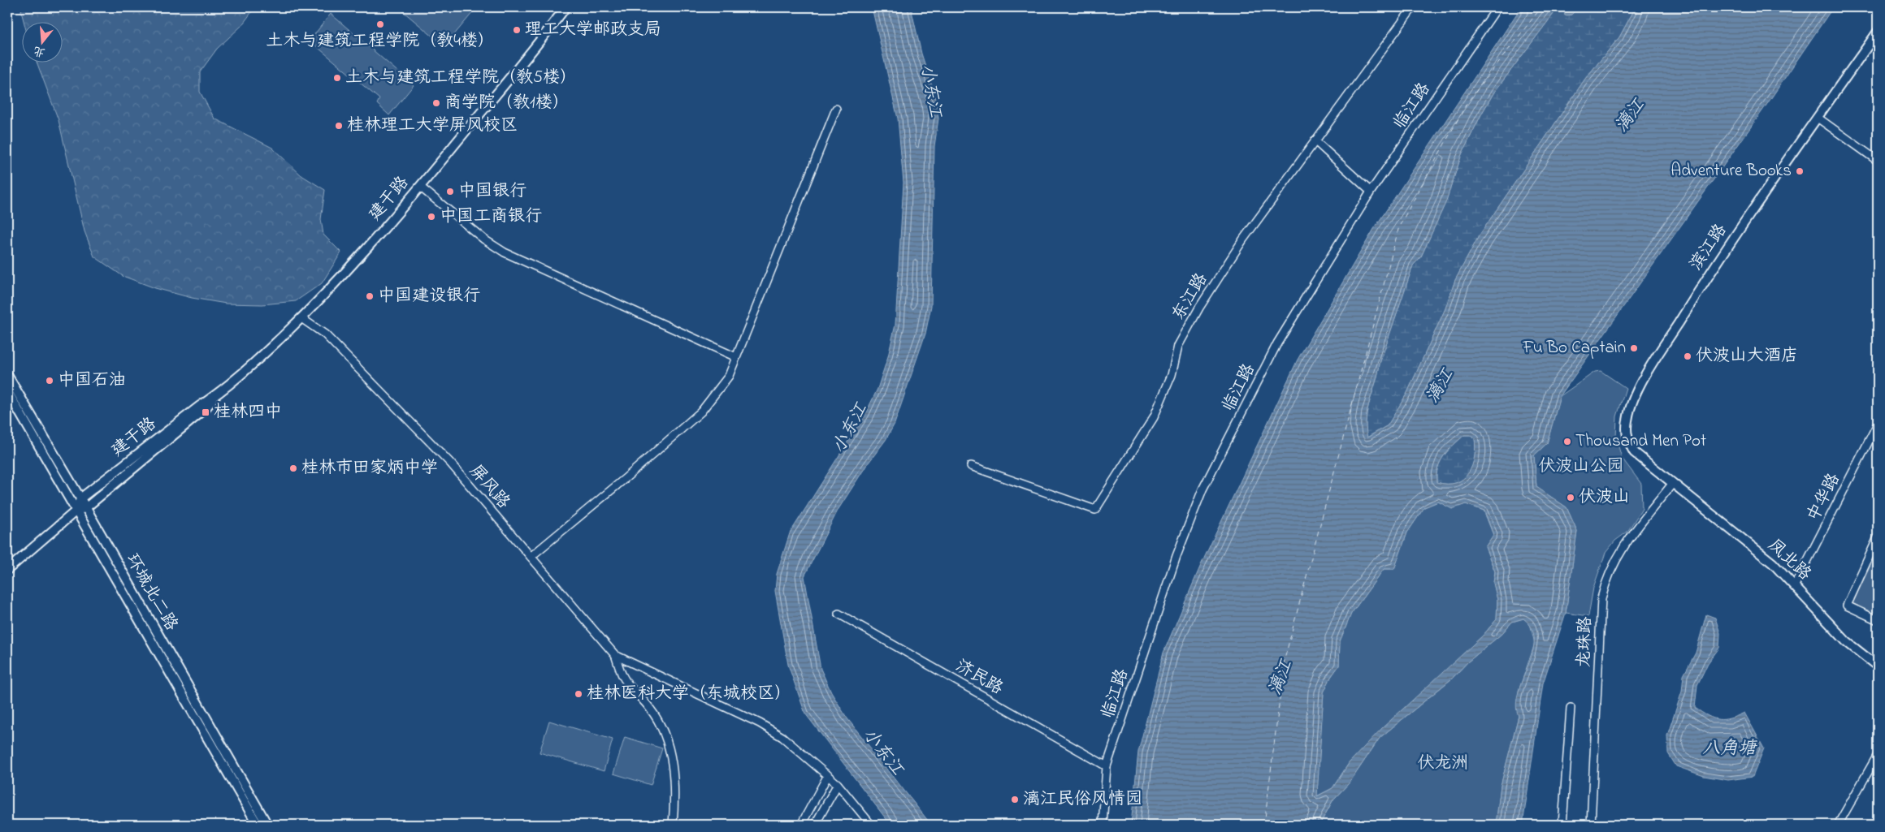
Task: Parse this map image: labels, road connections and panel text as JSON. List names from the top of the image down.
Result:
{
  "streets": {
    "main road": [
      "建干路",
      "滨江路",
      "凤北路",
      "环城北二路"
    ],
    "street": [
      "临江路",
      "东江路",
      "屏风路",
      "中华路",
      "龙珠路",
      "济民路"
    ]
  },
  "crossings": [
    ["临江路", "济民路"],
    ["建干路", "屏风路"],
    ["建干路", "环城北二路"],
    ["滨江路", "凤北路"],
    ["滨江路", "龙珠路"],
    ["中华路", "凤北路"],
    ["凤北路", "龙珠路"]
  ],
  "water": ["小东江", "漓江", "八角塘"],
  "parks": ["伏波山公园", "伏龙洲"],
  "places": {
    "other": [
      "土木与建筑工程学院（教4楼）",
      "理工大学邮政支局",
      "土木与建筑工程学院（教5楼）",
      "商学院（教1楼）",
      "桂林理工大学屏风校区",
      "Adventure Books",
      "中国银行",
      "中国工商银行",
      "中国建设银行",
      "Fu Bo Captain",
      "伏波山大酒店",
      "中国石油",
      "Thousand Men Pot",
      "桂林市田家炳中学",
      "伏波山",
      "桂林医科大学（东城校区）",
      "漓江民俗风情园"
    ],
    "transit": ["桂林四中"]
  },
  "north": "bottom"
}
